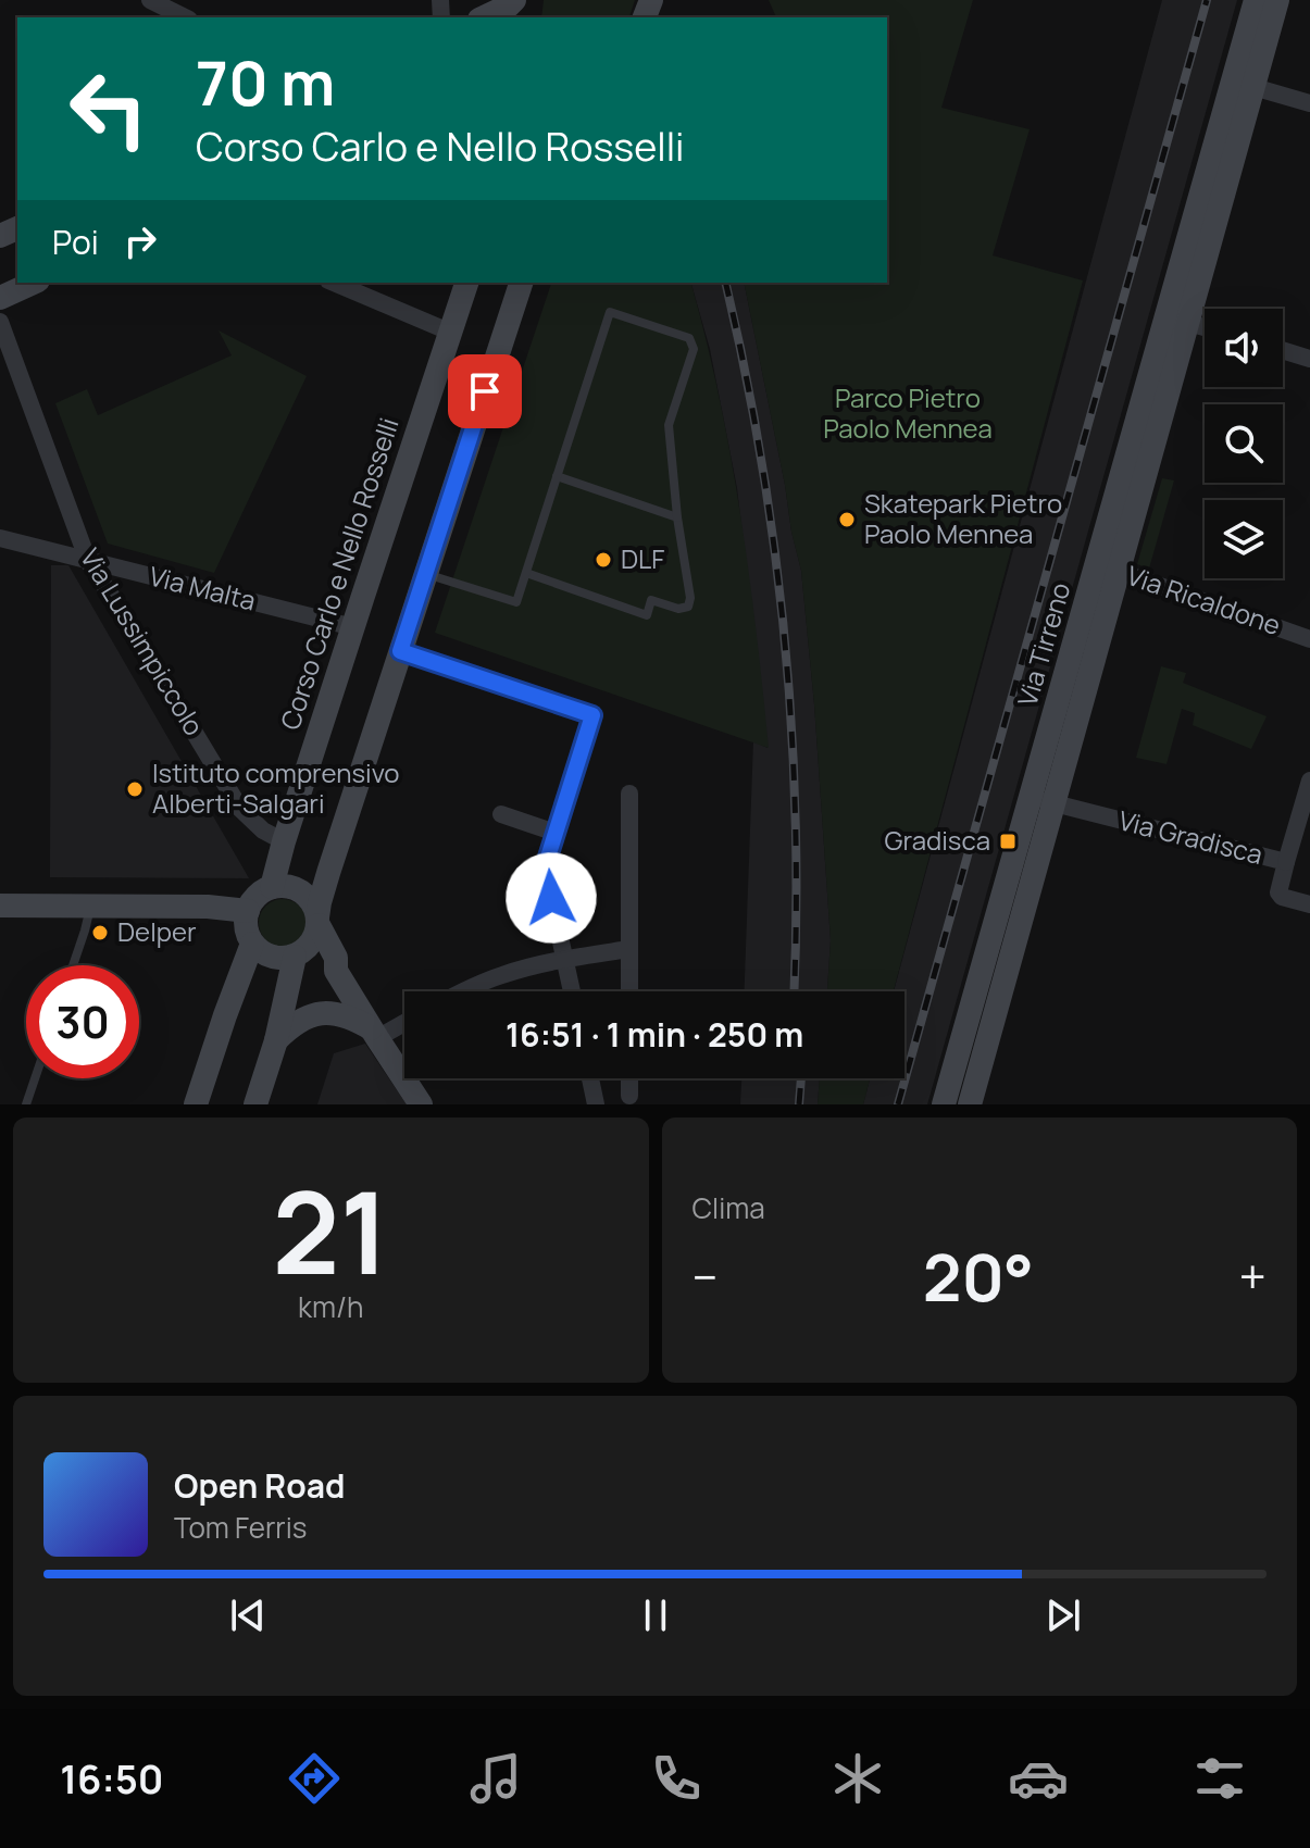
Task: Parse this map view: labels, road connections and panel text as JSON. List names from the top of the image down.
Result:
{
  "streets": {
    "street": [
      "Corso Carlo e Nello Rosselli",
      "Via Malta",
      "Via Ricaldone",
      "Via Lussimpiccolo",
      "Via Tirreno",
      "Via Gradisca"
    ]
  },
  "crossings": [
    ["Corso Carlo e Nello Rosselli", "Via Malta"],
    ["Corso Carlo e Nello Rosselli", "Via Lussimpiccolo"],
    ["Via Malta", "Via Lussimpiccolo"],
    ["Via Ricaldone", "Via Tirreno"],
    ["Via Tirreno", "Via Gradisca"]
  ],
  "parks": ["Parco Pietro Paolo Mennea"],
  "places": {
    "other": [
      "Skatepark Pietro Paolo Mennea",
      "DLF",
      "Istituto comprensivo Alberti-Salgari",
      "Delper"
    ],
    "transit": ["Gradisca"]
  },
  "page": {
    "turn": ["70 m", "Corso Carlo e Nello Rosselli"],
    "then": "Poi",
    "limit": "30",
    "trip": "16:51 · 1 min · 250 m",
    "tile": [
      ["21", "km/h"],
      "Clima"
    ],
    "heat": ["−", "20°", "+"],
    "song": ["Open Road", "Tom Ferris"],
    "tabs": "16:50"
  }
}
